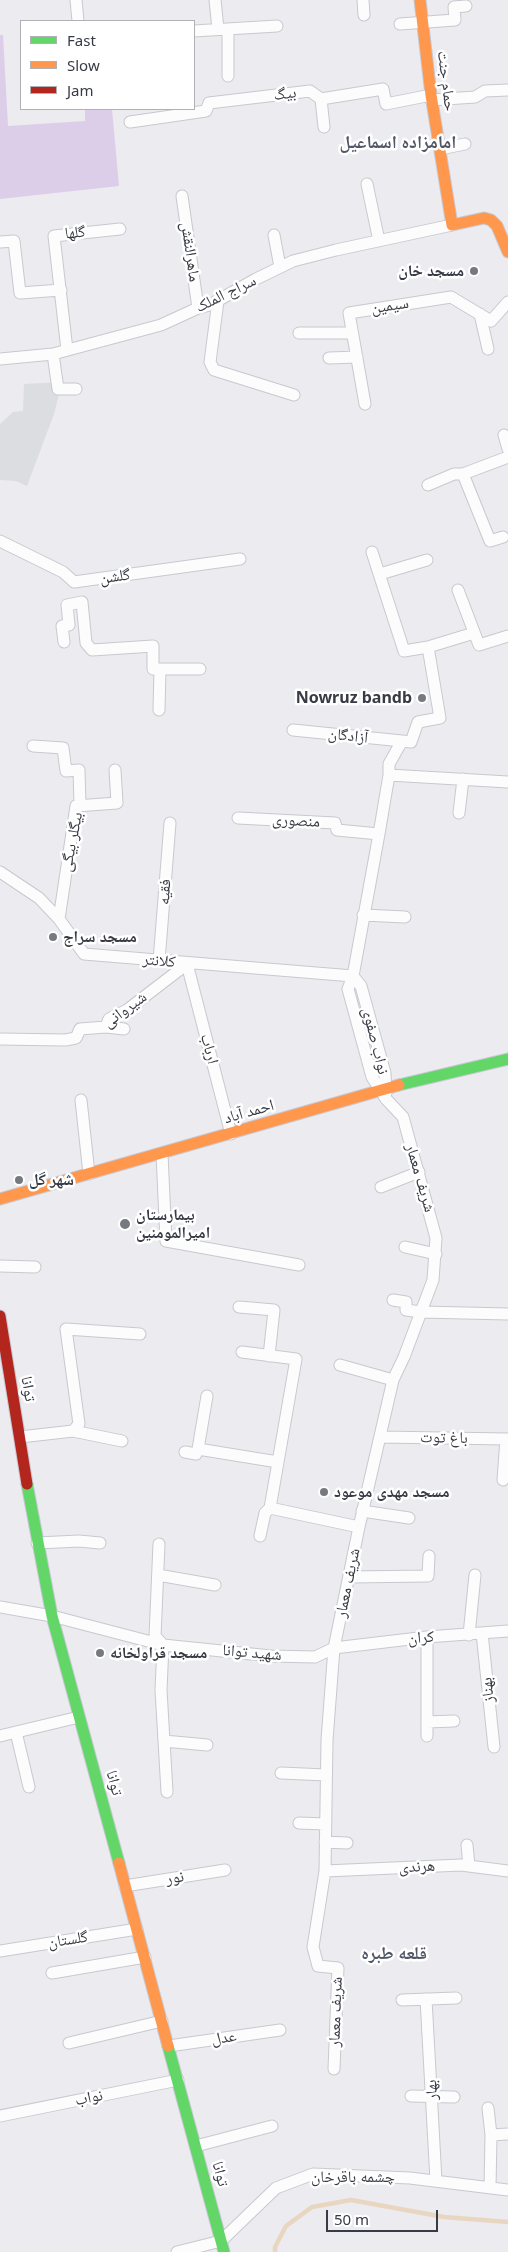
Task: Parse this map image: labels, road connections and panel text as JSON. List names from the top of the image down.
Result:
{
  "streets": {
    "street": [
      "حمام جنت",
      "بیگ",
      "گلها",
      "ماهرالنقش",
      "سراج الملک",
      "سیمین",
      "گلشن",
      "آزادگان",
      "منصوری",
      "بیگلر بیگی",
      "فقیه",
      "کلانتر",
      "شیروانی",
      "نواب صفوی",
      "ارباب",
      "احمد آباد",
      "شریف معمار",
      "توانا",
      "باغ توت",
      "کران",
      "شهید توانا",
      "بهناز",
      "هرندی",
      "نور",
      "گلستان",
      "عدل",
      "بهار",
      "نواب",
      "چشمه باقرخان"
    ]
  },
  "crossings": [
    ["حمام جنت", "بیگ"],
    ["حمام جنت", "سراج الملک"],
    ["گلها", "سراج الملک"],
    ["ماهرالنقش", "سراج الملک"],
    ["بیگلر بیگی", "کلانتر"],
    ["فقیه", "کلانتر"],
    ["کلانتر", "شیروانی"],
    ["کلانتر", "نواب صفوی"],
    ["کلانتر", "ارباب"],
    ["شیروانی", "ارباب"],
    ["نواب صفوی", "احمد آباد"],
    ["نواب صفوی", "شریف معمار"],
    ["ارباب", "احمد آباد"],
    ["احمد آباد", "شریف معمار"],
    ["شریف معمار", "باغ توت"],
    ["شریف معمار", "کران"],
    ["شریف معمار", "شهید توانا"],
    ["شریف معمار", "هرندی"],
    ["توانا", "شهید توانا"],
    ["توانا", "نور"],
    ["توانا", "گلستان"],
    ["توانا", "عدل"],
    ["توانا", "نواب"],
    ["توانا", "چشمه باقرخان"],
    ["کران", "شهید توانا"],
    ["کران", "بهناز"],
    ["بهار", "چشمه باقرخان"]
  ],
  "districts": ["امامزاده اسماعیل", "قلعه طبره"],
  "places": [
    "مسجد خان",
    "Nowruz bandb",
    "مسجد سراج",
    "شهر گل",
    "بیمارستان امیرالمومنین",
    "مسجد مهدی موعود",
    "مسجد قراولخانه"
  ],
  "legend": ["Fast", "Slow", "Jam"],
  "scale_bar": "50 m"
}
